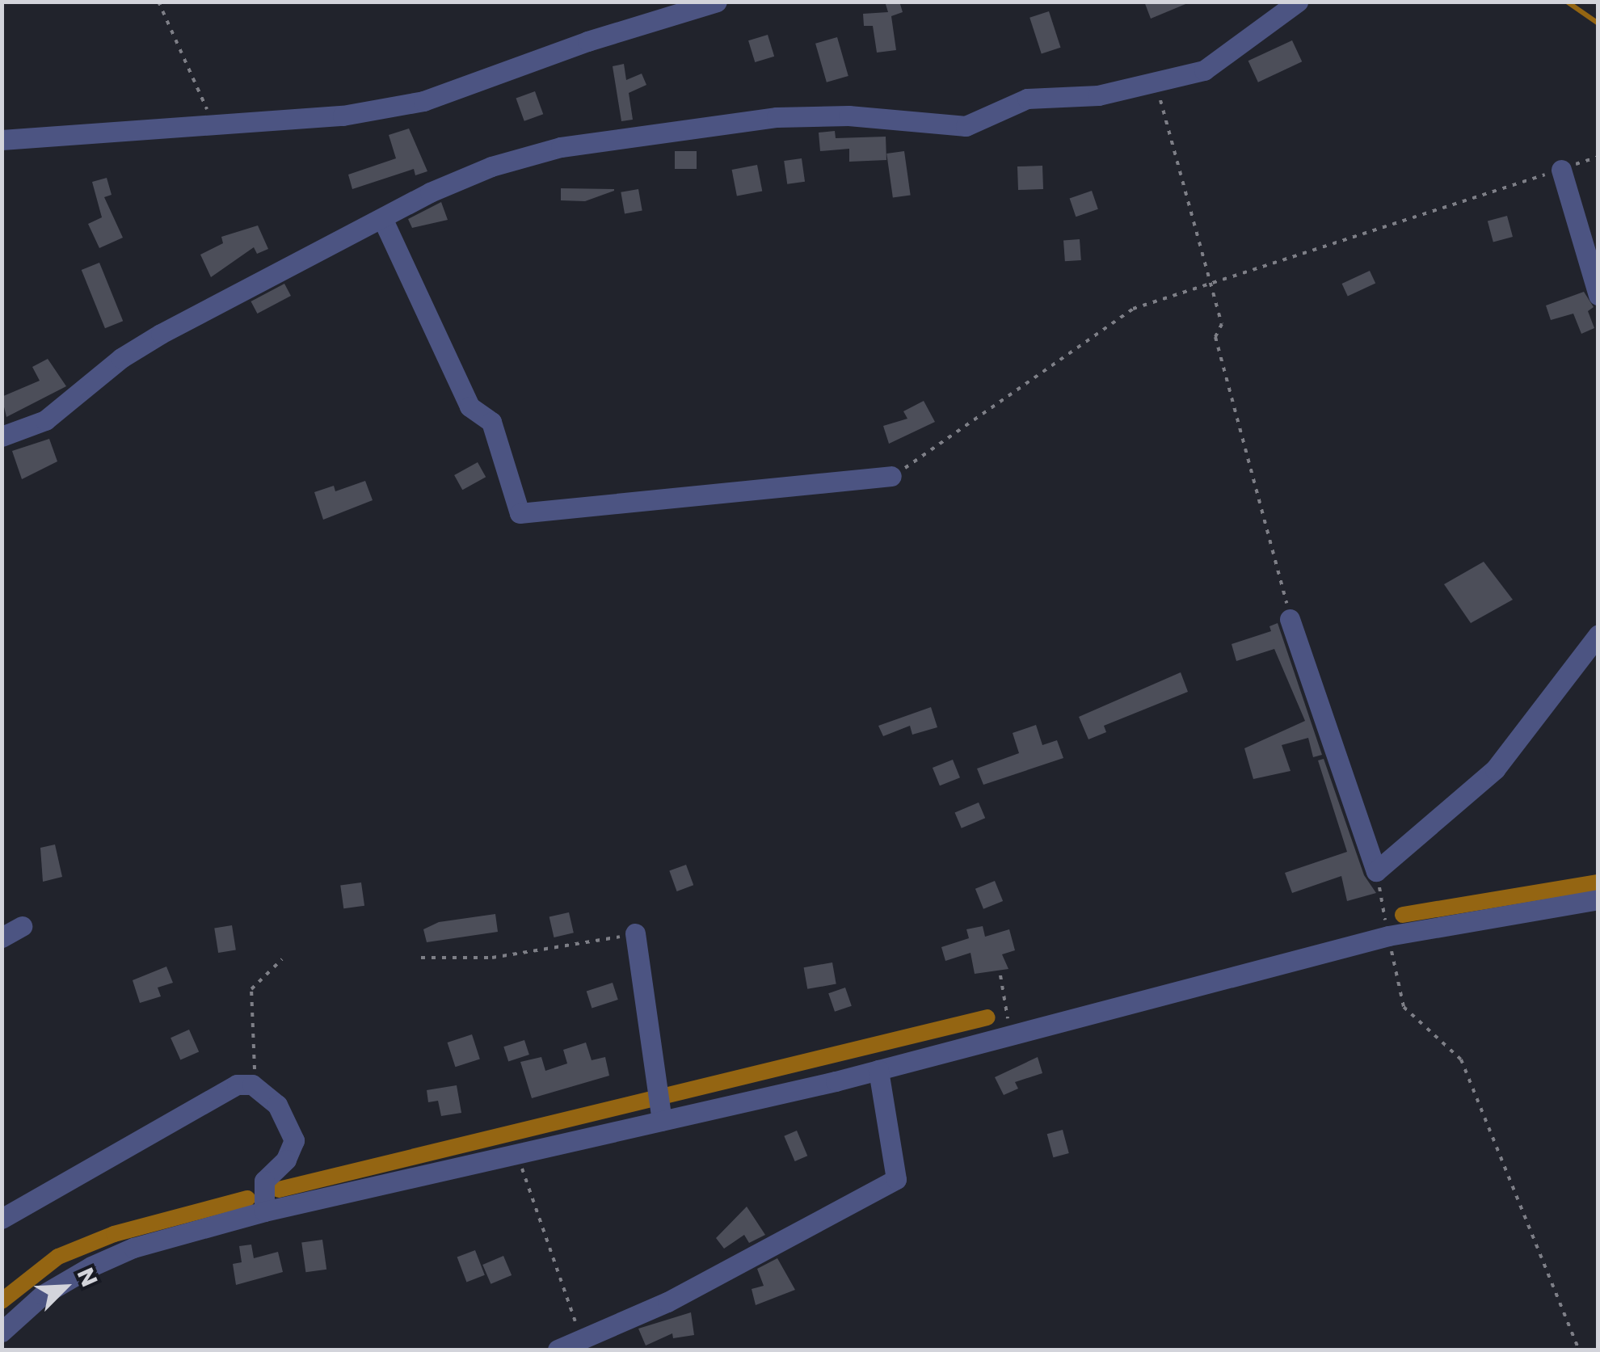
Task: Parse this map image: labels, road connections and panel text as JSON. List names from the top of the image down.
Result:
{
  "north": "top right"
}
